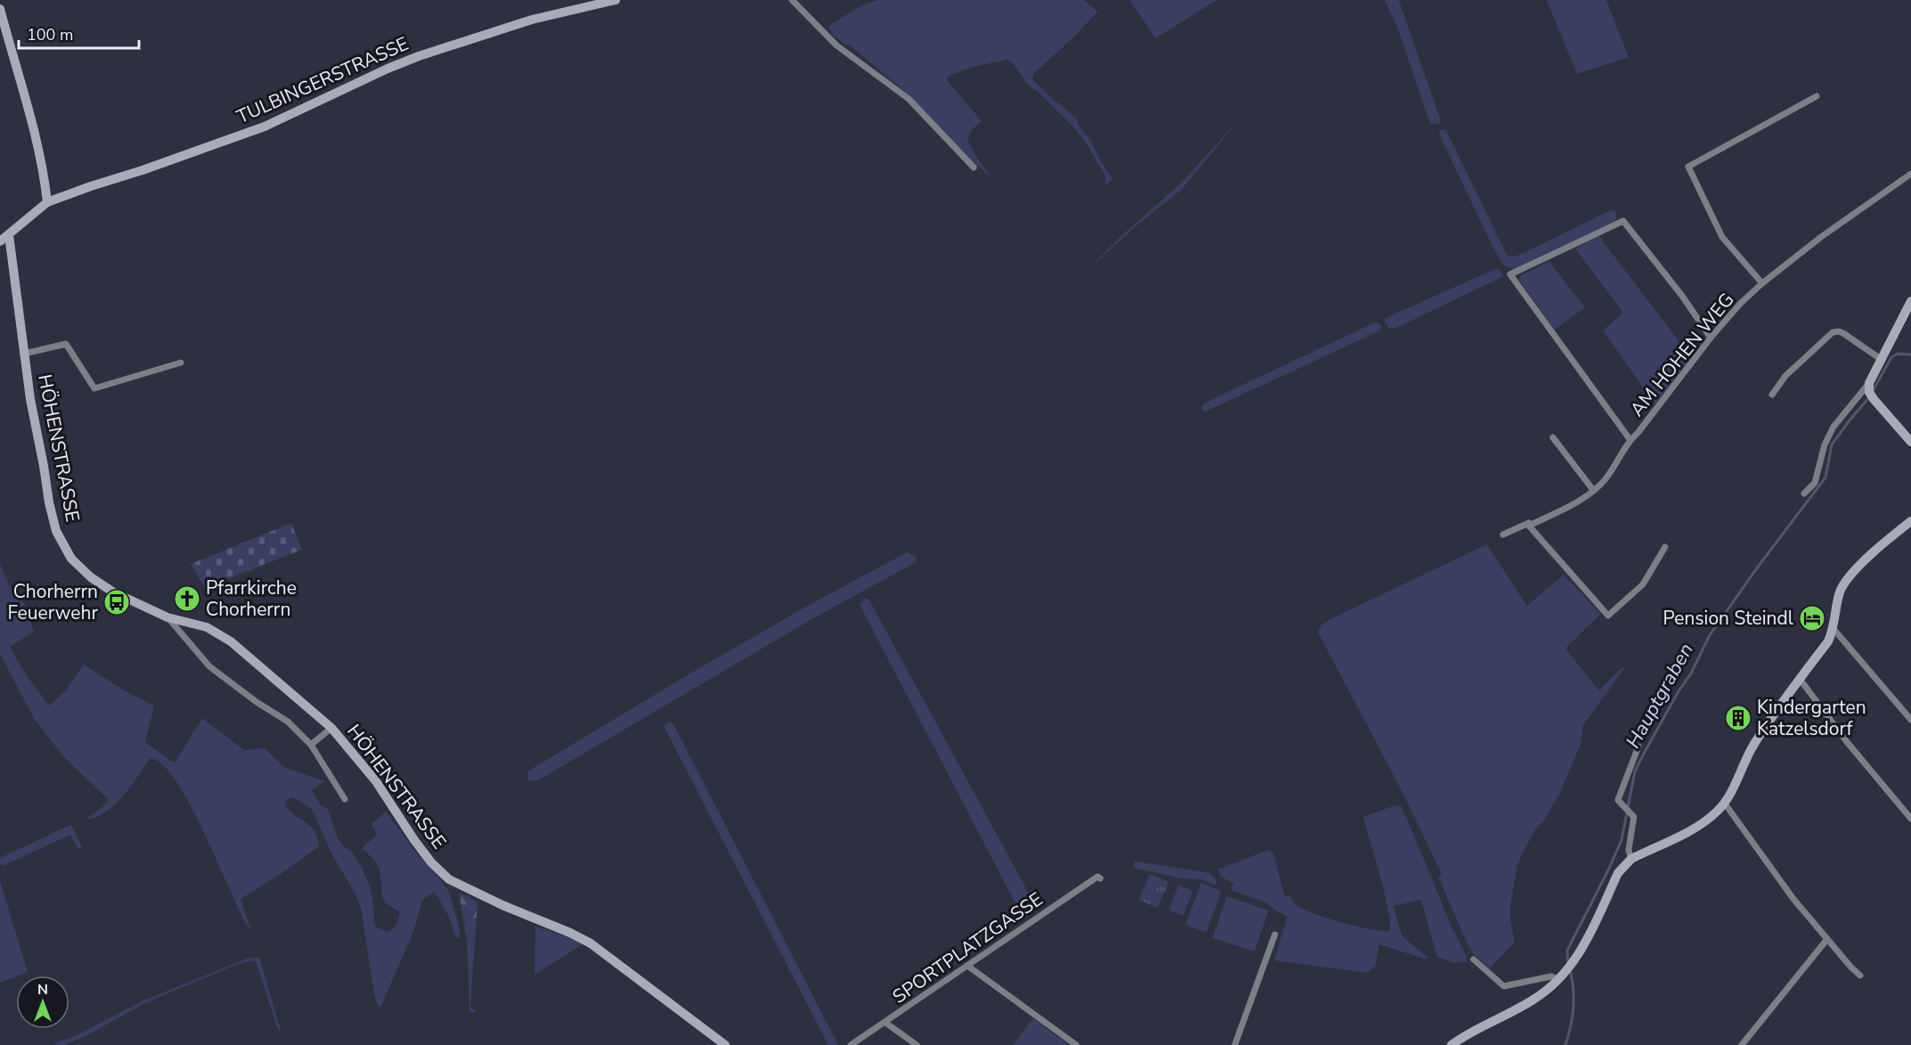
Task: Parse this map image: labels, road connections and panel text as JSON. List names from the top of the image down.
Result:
{
  "streets": {
    "street": [
      "TULBINGERSTRASSE",
      "AM HOHEN WEG",
      "HÖHENSTRASSE",
      "SPORTPLATZGASSE"
    ]
  },
  "water": ["Hauptgraben"],
  "places": {
    "church": ["Pfarrkirche Chorherrn"],
    "bus stop": ["Chorherrn Feuerwehr"],
    "hotel": ["Pension Steindl"],
    "building": ["Kindergarten Katzelsdorf"]
  },
  "scale_bar": "100 m",
  "north": "top"
}
